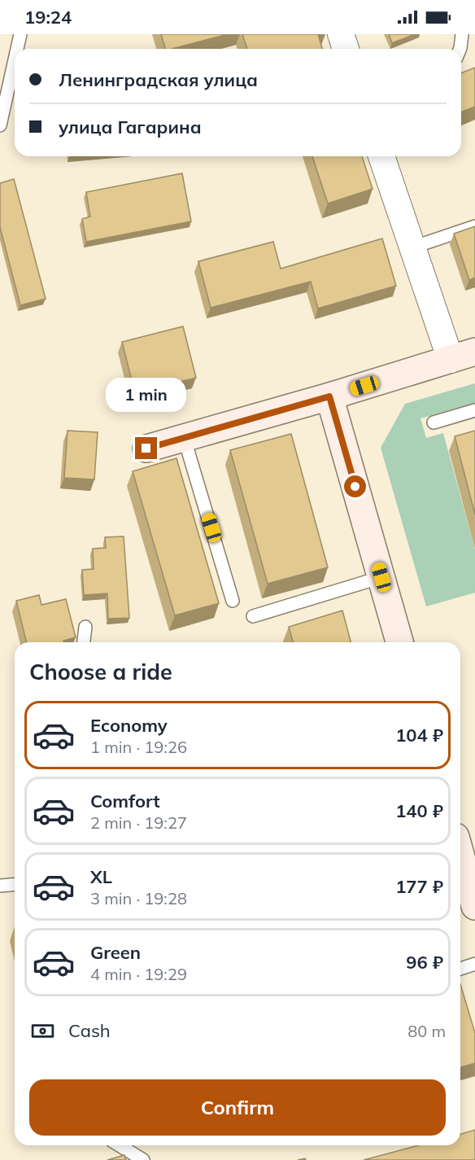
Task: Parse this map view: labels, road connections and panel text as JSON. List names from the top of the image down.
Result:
{
  "page": {
    "status": "19:24",
    "banner": ["Ленинградская улица", "улица Гагарина"],
    "bubble": "1 min",
    "heading": "Choose a ride",
    "list": [
      {
        "name": "Economy",
        "note": "1 min · 19:26",
        "value": "104 ₽"
      },
      {
        "name": "Comfort",
        "note": "2 min · 19:27",
        "value": "140 ₽"
      },
      {
        "name": "XL",
        "note": "3 min · 19:28",
        "value": "177 ₽"
      },
      {
        "name": "Green",
        "note": "4 min · 19:29",
        "value": "96 ₽"
      }
    ],
    "pay": ["Cash", "80 m"],
    "buttons": "Confirm"
  }
}
